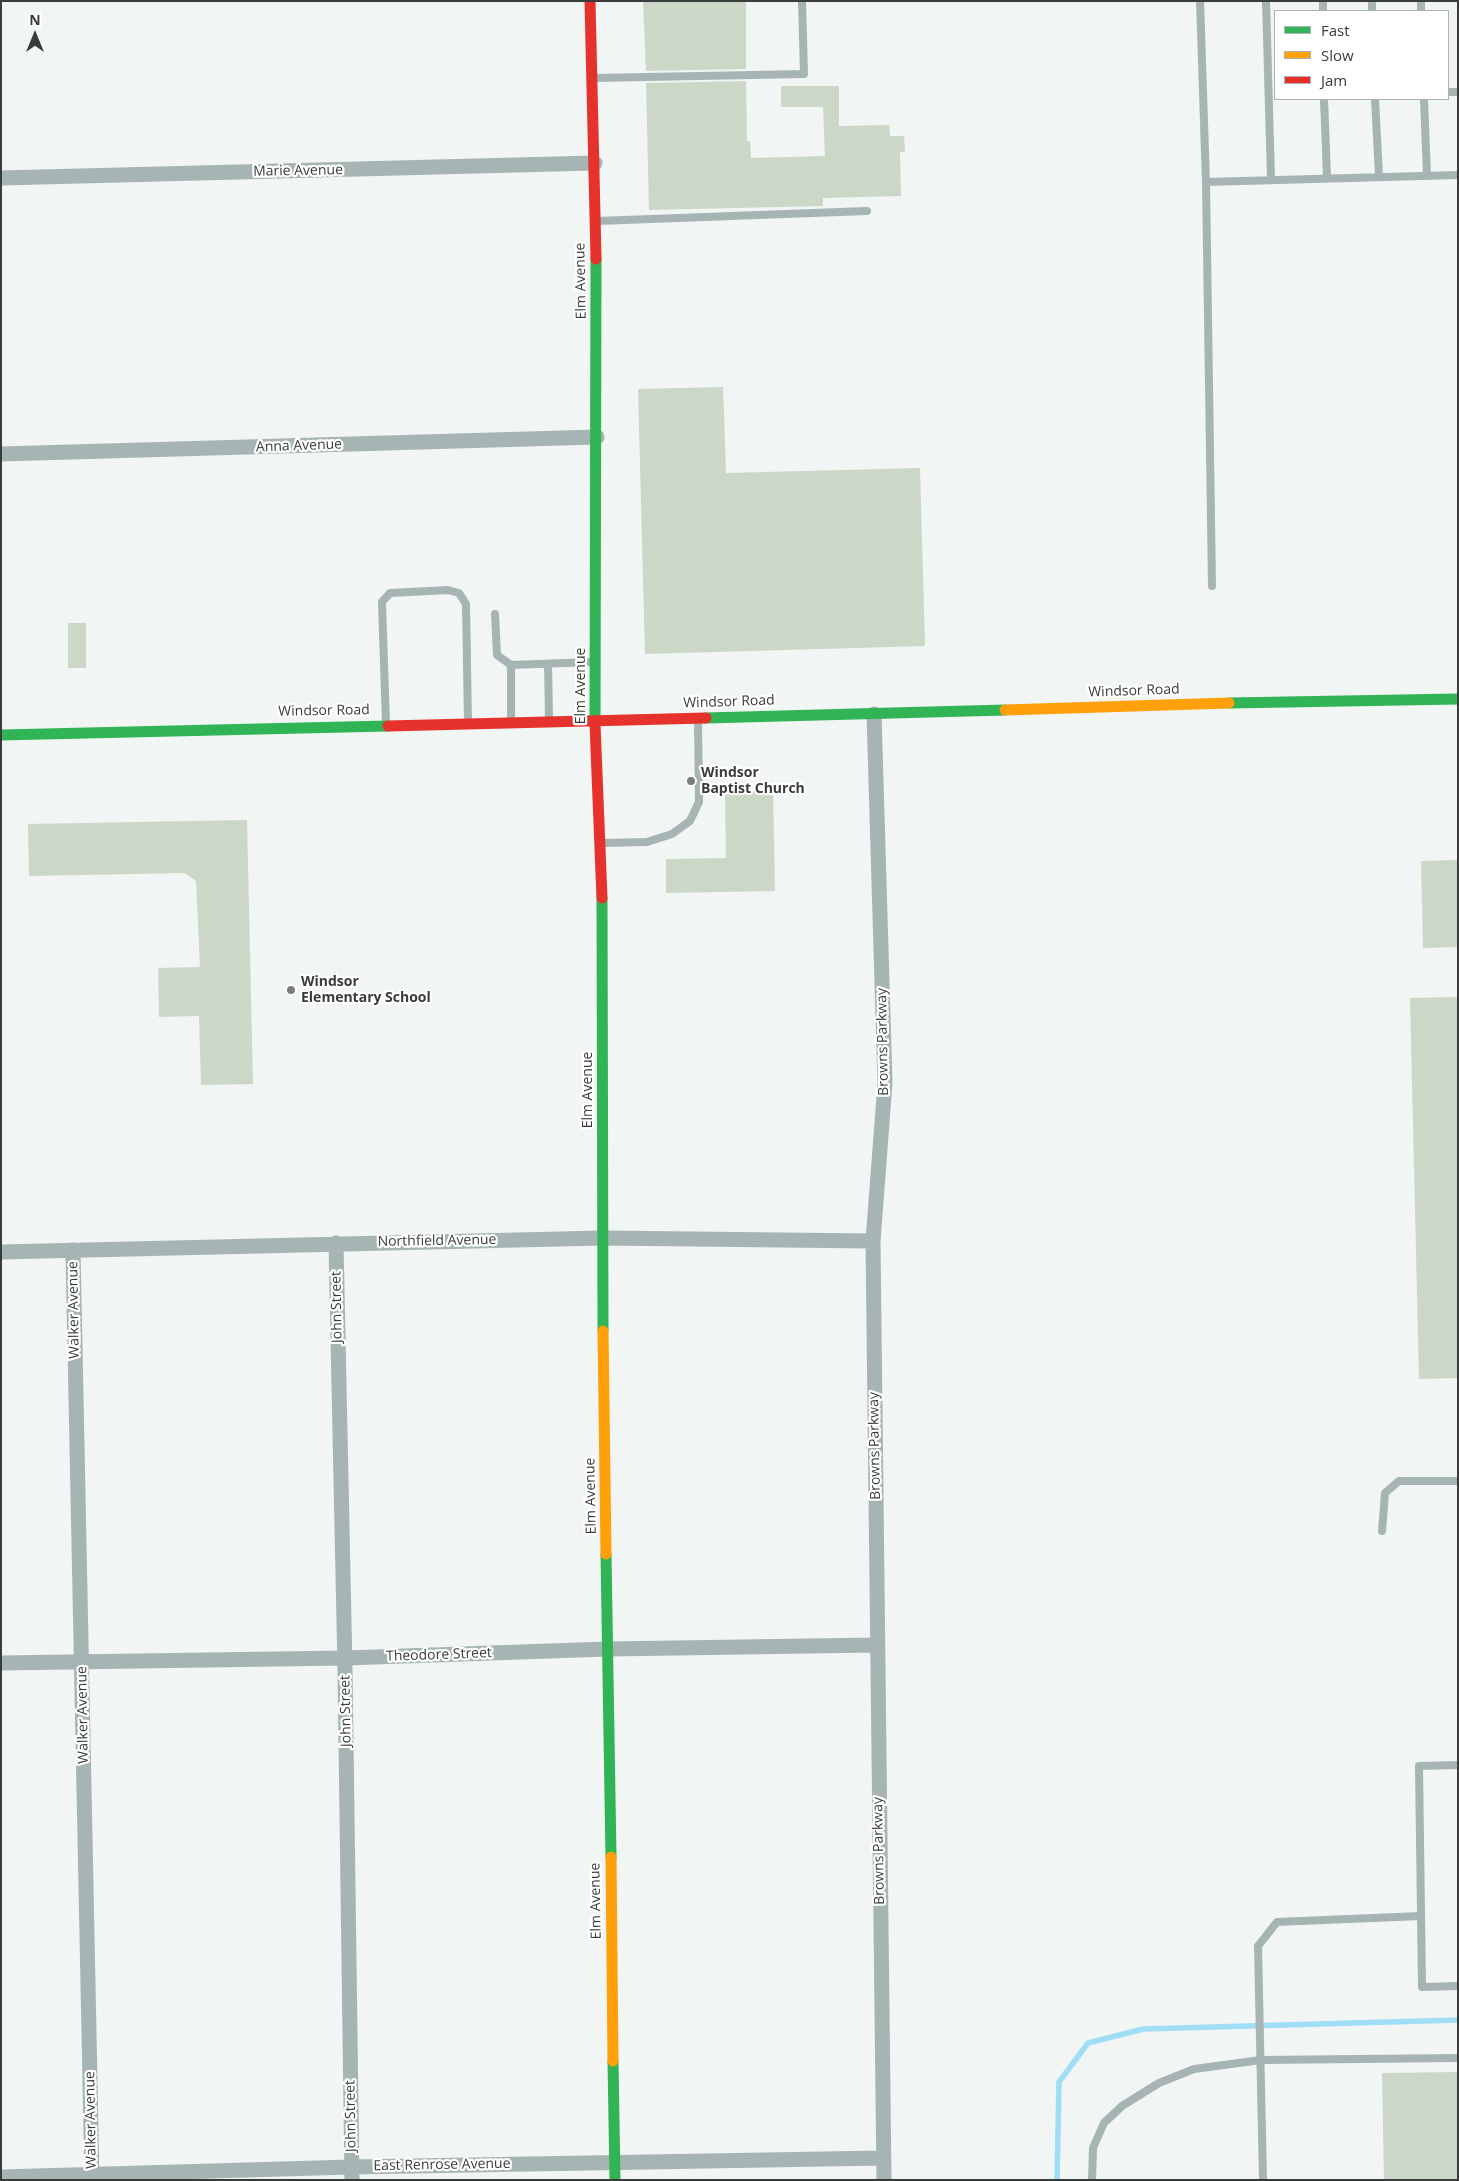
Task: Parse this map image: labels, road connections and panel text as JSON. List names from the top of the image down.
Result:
{
  "streets": {
    "street": [
      "Marie Avenue",
      "Elm Avenue",
      "Anna Avenue",
      "Windsor Road",
      "Browns Parkway",
      "Northfield Avenue",
      "John Street",
      "Walker Avenue",
      "Theodore Street",
      "East Renrose Avenue"
    ]
  },
  "crossings": [
    ["Marie Avenue", "Elm Avenue"],
    ["Elm Avenue", "Anna Avenue"],
    ["Elm Avenue", "Windsor Road"],
    ["Elm Avenue", "Northfield Avenue"],
    ["Elm Avenue", "Theodore Street"],
    ["Elm Avenue", "East Renrose Avenue"],
    ["Windsor Road", "Browns Parkway"],
    ["Browns Parkway", "Northfield Avenue"],
    ["Browns Parkway", "Theodore Street"],
    ["Browns Parkway", "East Renrose Avenue"],
    ["Northfield Avenue", "John Street"],
    ["Northfield Avenue", "Walker Avenue"],
    ["John Street", "Theodore Street"],
    ["John Street", "East Renrose Avenue"],
    ["Walker Avenue", "Theodore Street"],
    ["Walker Avenue", "East Renrose Avenue"]
  ],
  "places": ["Windsor Baptist Church", "Windsor Elementary School"],
  "legend": ["Fast", "Slow", "Jam"],
  "north": "top"
}
